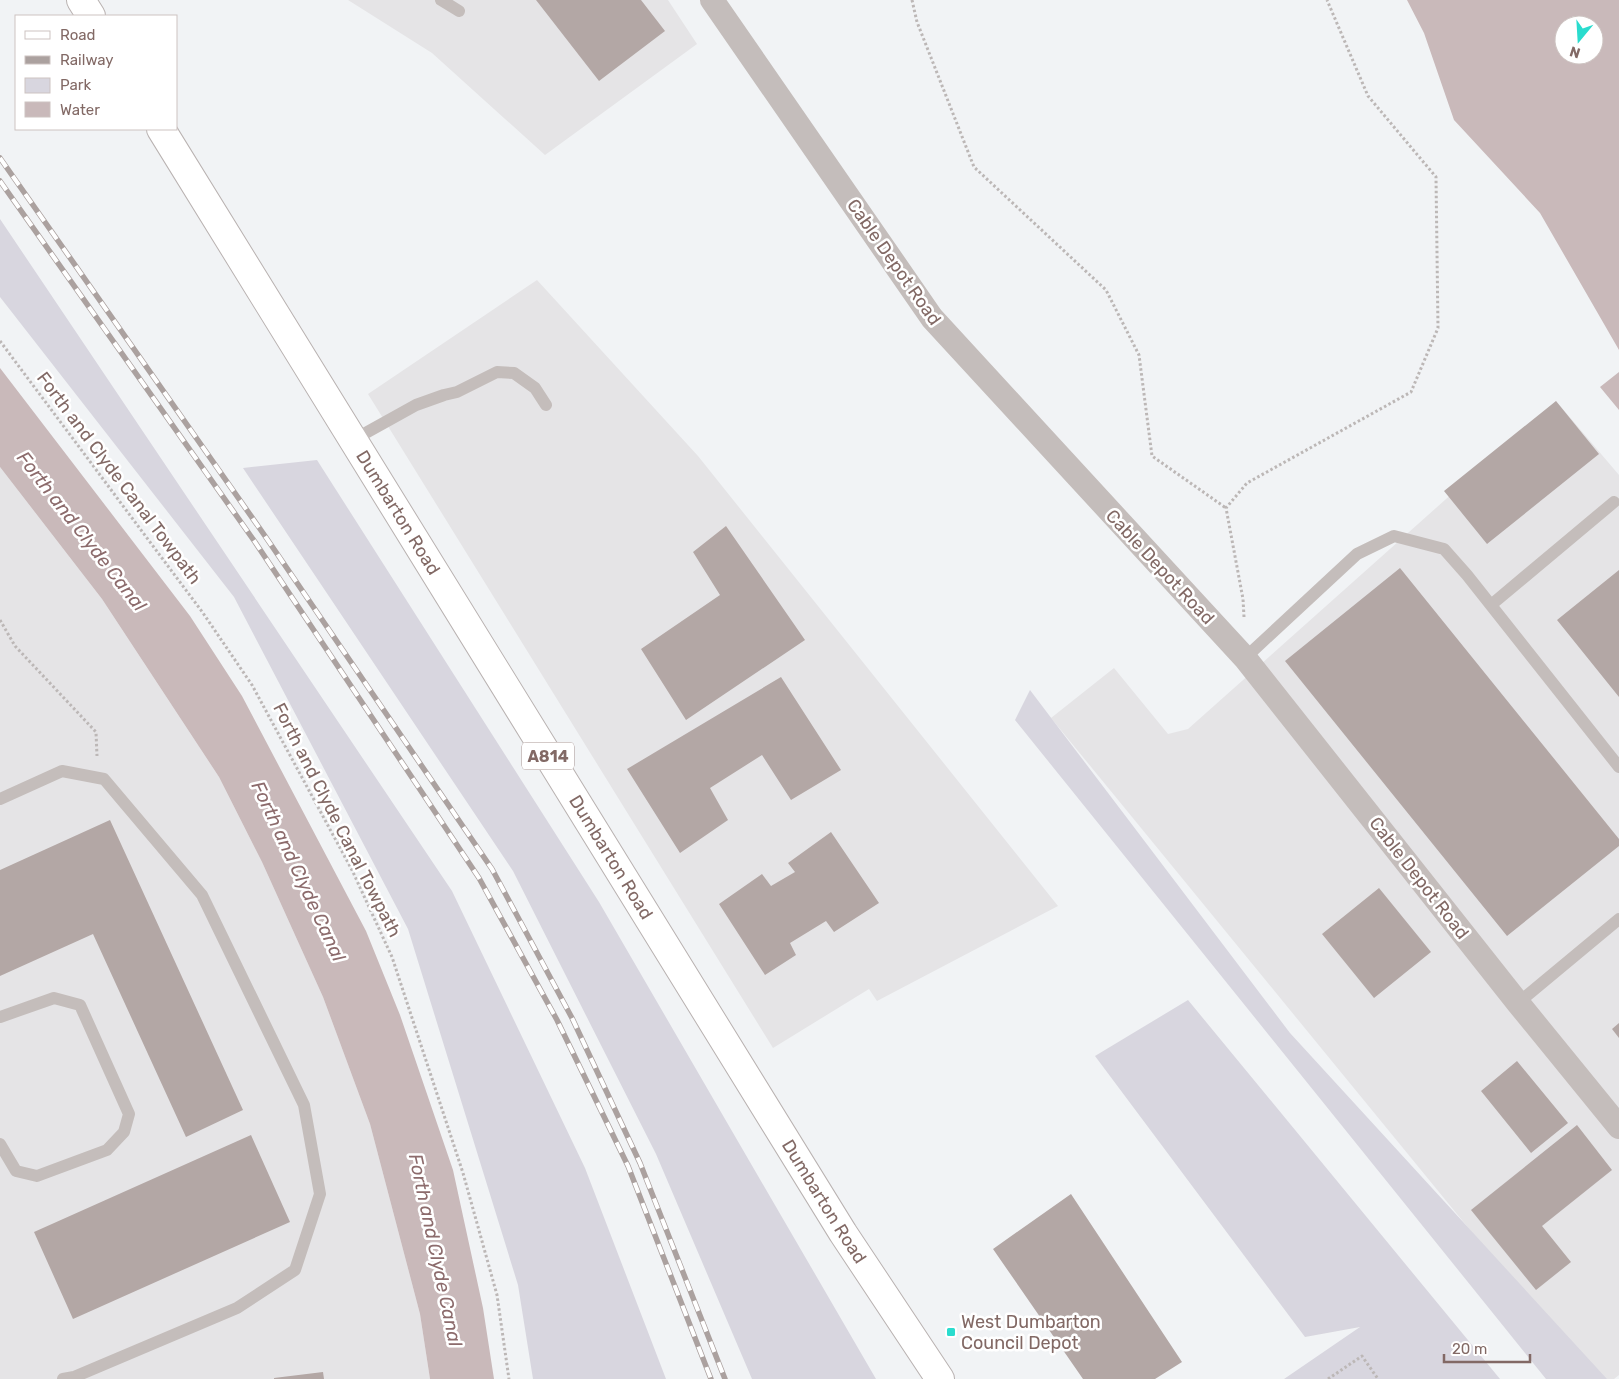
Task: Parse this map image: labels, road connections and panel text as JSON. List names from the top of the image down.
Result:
{
  "streets": {
    "main road": ["Dumbarton Road", "A814"],
    "street": ["Cable Depot Road"],
    "path": ["Forth and Clyde Canal Towpath"]
  },
  "water": ["Forth and Clyde Canal"],
  "places": {
    "transit": ["West Dumbarton Council Depot"]
  },
  "legend": [
    "Road",
    "Railway",
    "Park",
    "Water"
  ],
  "scale_bar": "20 m",
  "north": "bottom"
}
